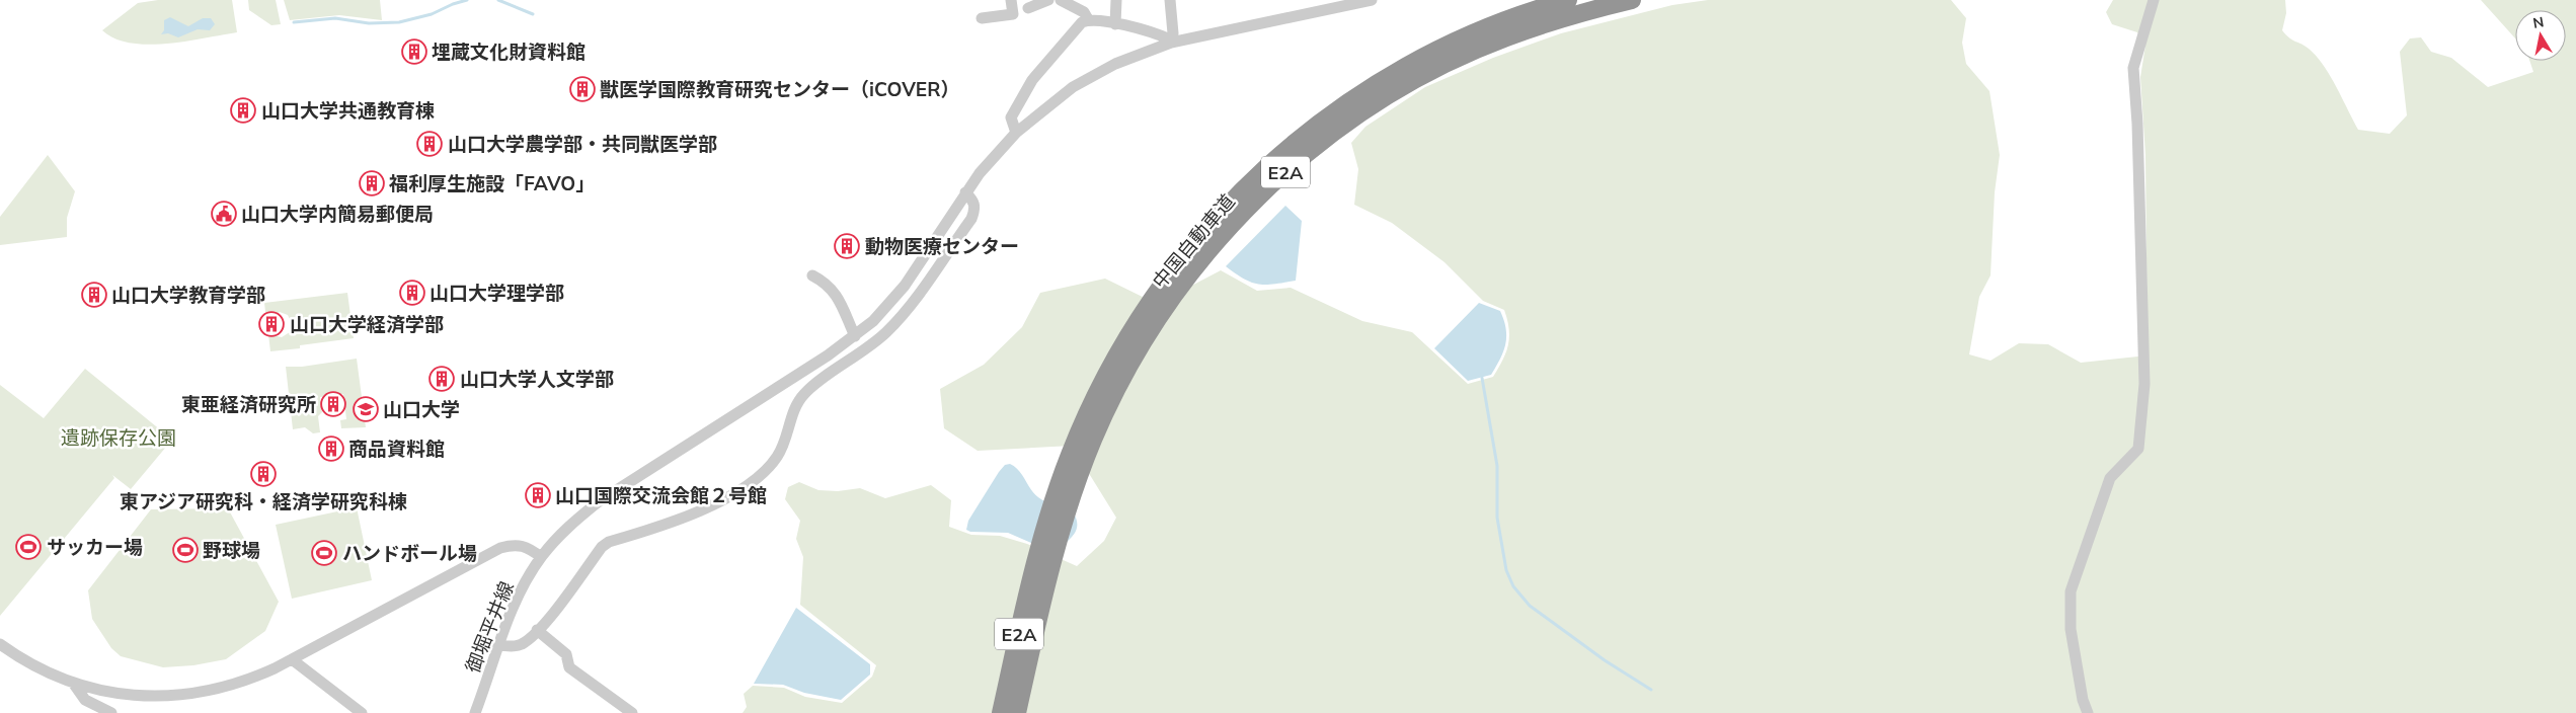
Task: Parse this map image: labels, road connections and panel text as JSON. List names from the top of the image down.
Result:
{
  "streets": {
    "highway": ["E2A", "中国自動車道"],
    "street": ["御堀平井線"]
  },
  "parks": ["遺跡保存公園"],
  "places": {
    "building": [
      "埋蔵文化財資料館",
      "獣医学国際教育研究センター（iCOVER）",
      "山口大学共通教育棟",
      "山口大学農学部・共同獣医学部",
      "福利厚生施設「FAVO」",
      "動物医療センター",
      "山口大学理学部",
      "山口大学教育学部",
      "山口大学経済学部",
      "山口大学人文学部",
      "東亜経済研究所",
      "商品資料館",
      "東アジア研究科・経済学研究科棟",
      "山口国際交流会館２号館"
    ],
    "public building": ["山口大学内簡易郵便局"],
    "school or university": ["山口大学"],
    "sports": ["サッカー場", "野球場", "ハンドボール場"]
  },
  "north": "top"
}
